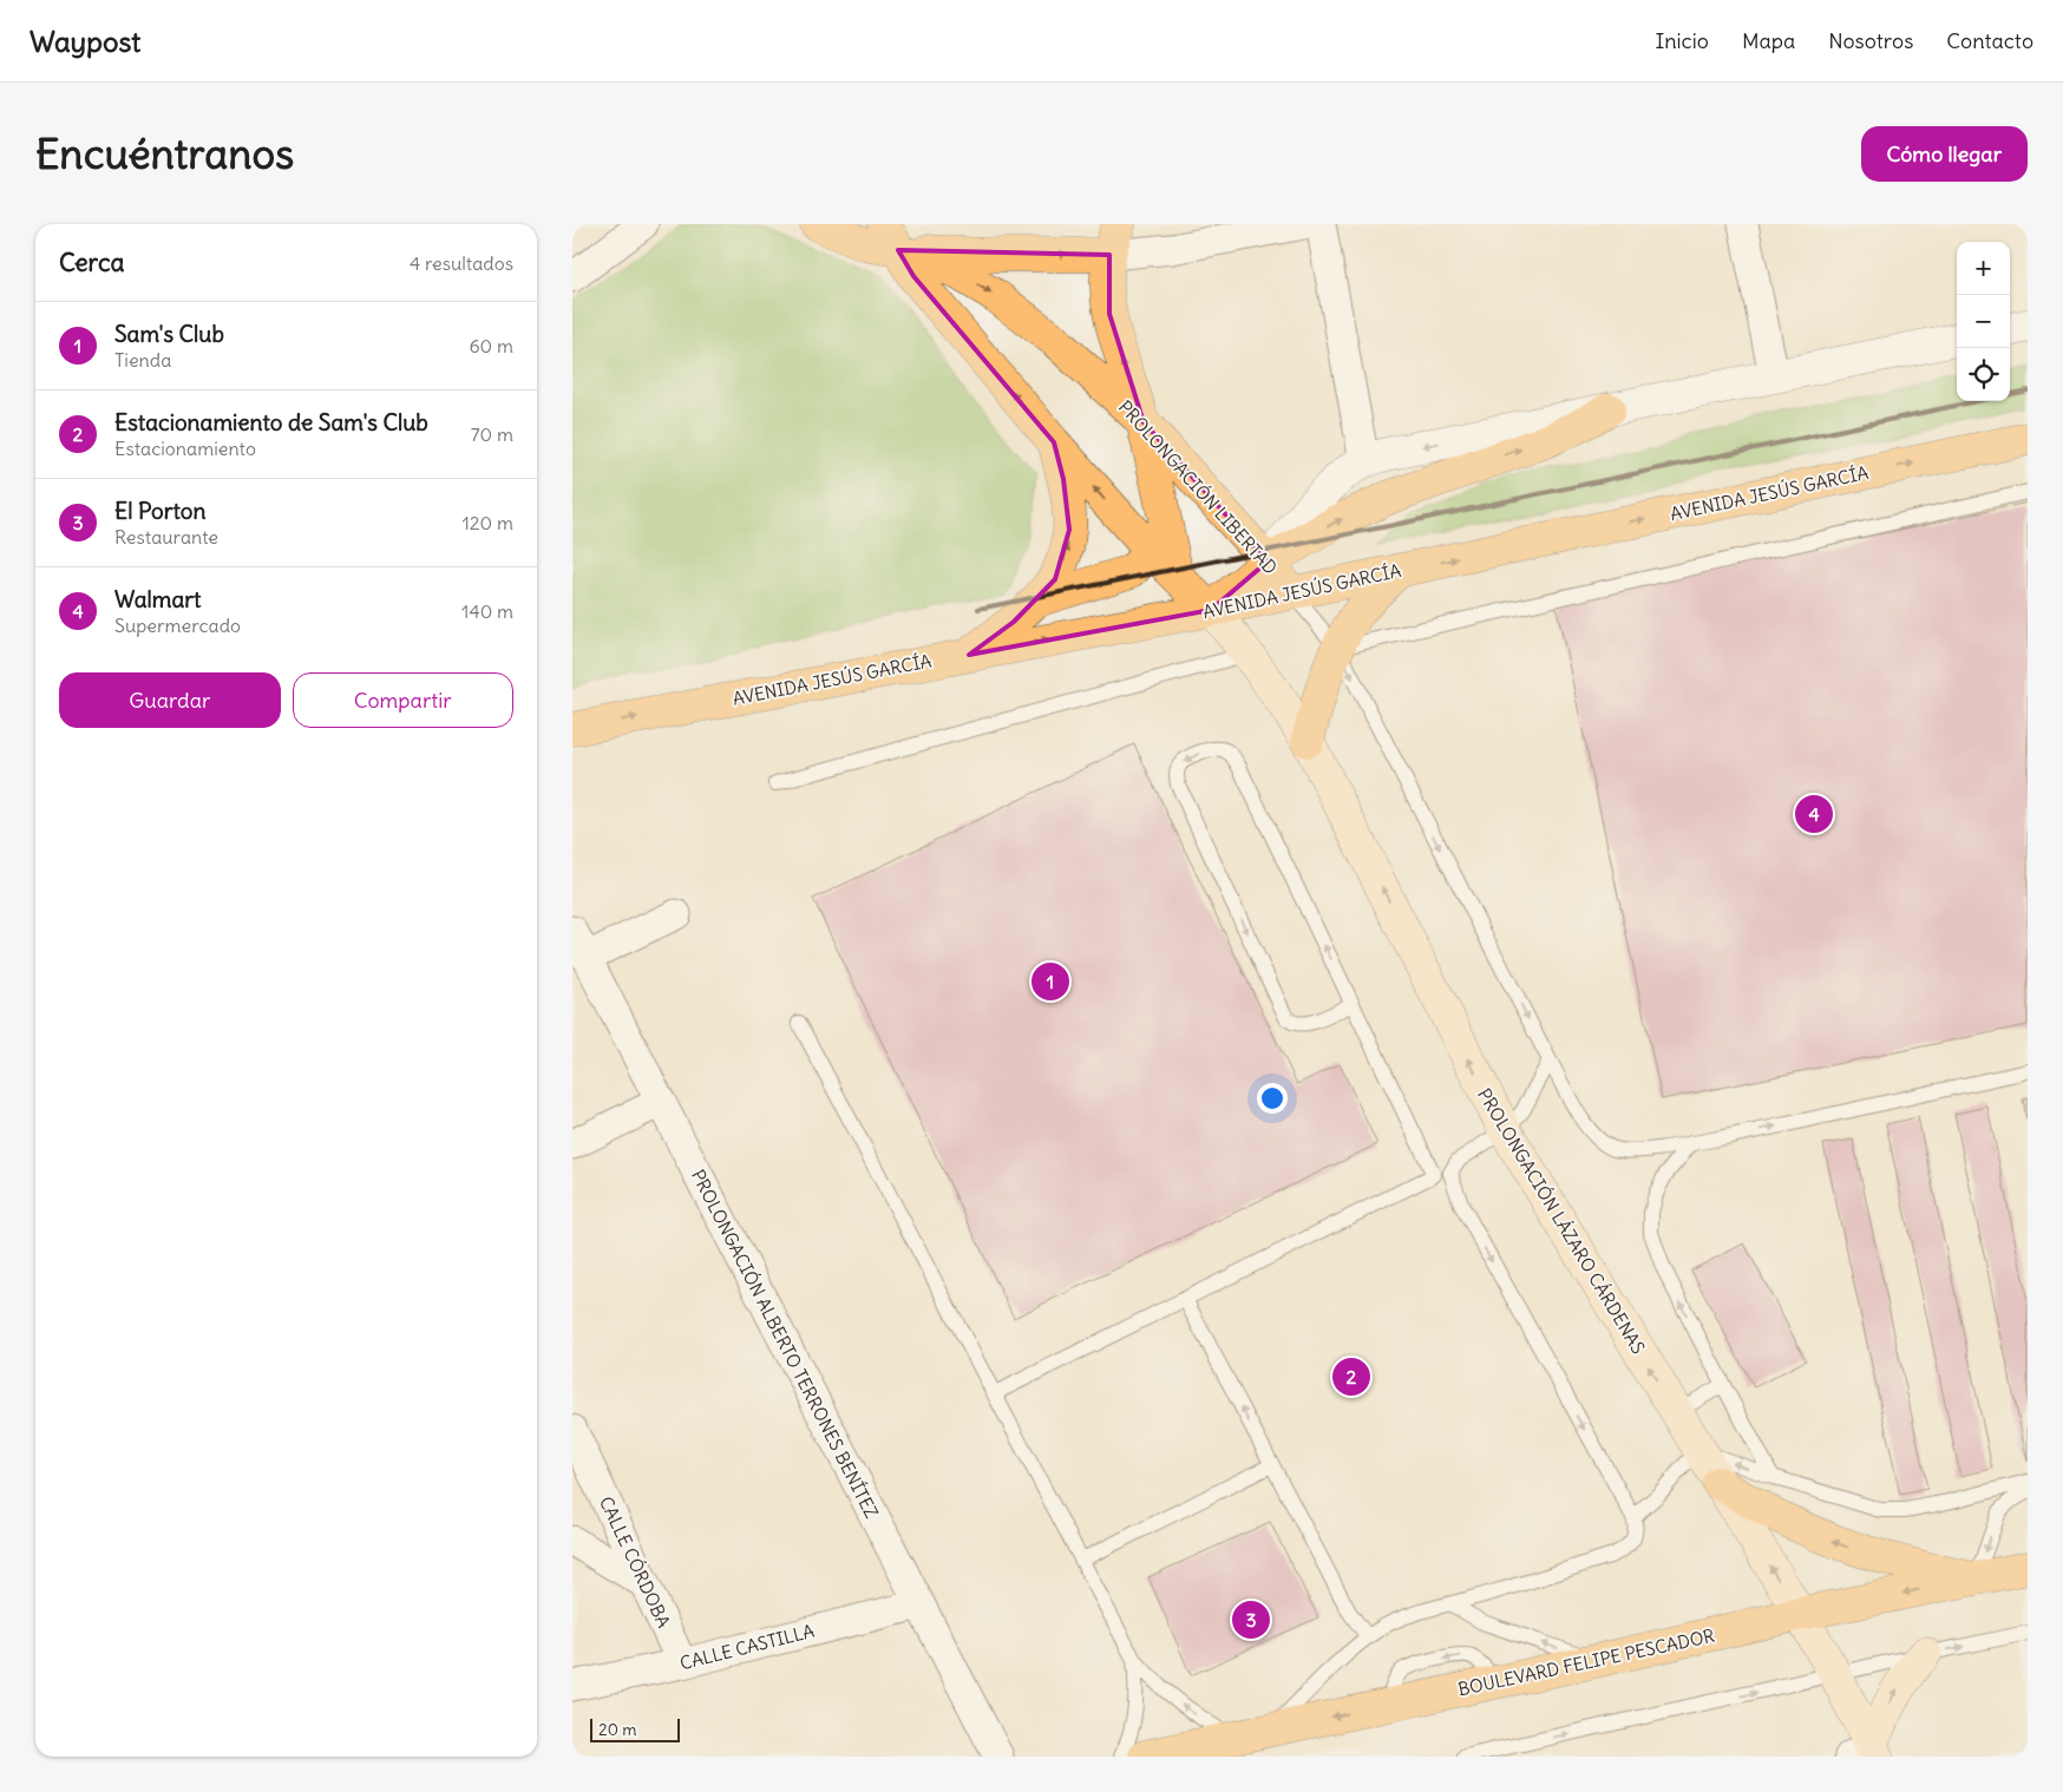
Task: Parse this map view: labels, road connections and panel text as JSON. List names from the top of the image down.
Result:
{
  "streets": {
    "main road": [
      "PROLONGACIÓN LIBERTAD",
      "AVENIDA JESÚS GARCÍA",
      "PROLONGACIÓN LÁZARO CÁRDENAS",
      "BOULEVARD FELIPE PESCADOR"
    ],
    "street": ["PROLONGACIÓN ALBERTO TERRONES BENÍTEZ", "CALLE CÓRDOBA", "CALLE CASTILLA"]
  },
  "crossings": [
    ["PROLONGACIÓN LIBERTAD", "AVENIDA JESÚS GARCÍA"],
    ["AVENIDA JESÚS GARCÍA", "PROLONGACIÓN LÁZARO CÁRDENAS"],
    ["PROLONGACIÓN LÁZARO CÁRDENAS", "BOULEVARD FELIPE PESCADOR"],
    ["PROLONGACIÓN ALBERTO TERRONES BENÍTEZ", "CALLE CASTILLA"],
    ["CALLE CÓRDOBA", "CALLE CASTILLA"]
  ],
  "one_way": ["PROLONGACIÓN LÁZARO CÁRDENAS", "BOULEVARD FELIPE PESCADOR"],
  "scale_bar": "20 m",
  "page": {
    "header": "Waypost",
    "nav": [
      "Inicio",
      "Mapa",
      "Nosotros",
      "Contacto"
    ],
    "buttons": [
      "Cómo llegar",
      ["Guardar", "Compartir"]
    ],
    "title": "Encuéntranos",
    "heading": ["Cerca", "4 resultados"],
    "map_buttons": ["+", "−"],
    "list": [
      {
        "mark": "1",
        "name": "Sam's Club",
        "note": "Tienda",
        "value": "60 m"
      },
      {
        "mark": "2",
        "name": "Estacionamiento de Sam's Club",
        "note": "Estacionamiento",
        "value": "70 m"
      },
      {
        "mark": "3",
        "name": "El Porton",
        "note": "Restaurante",
        "value": "120 m"
      },
      {
        "mark": "4",
        "name": "Walmart",
        "note": "Supermercado",
        "value": "140 m"
      }
    ],
    "pins": [
      "4",
      "1",
      "2",
      "3"
    ],
    "scale": "20 m"
  }
}
